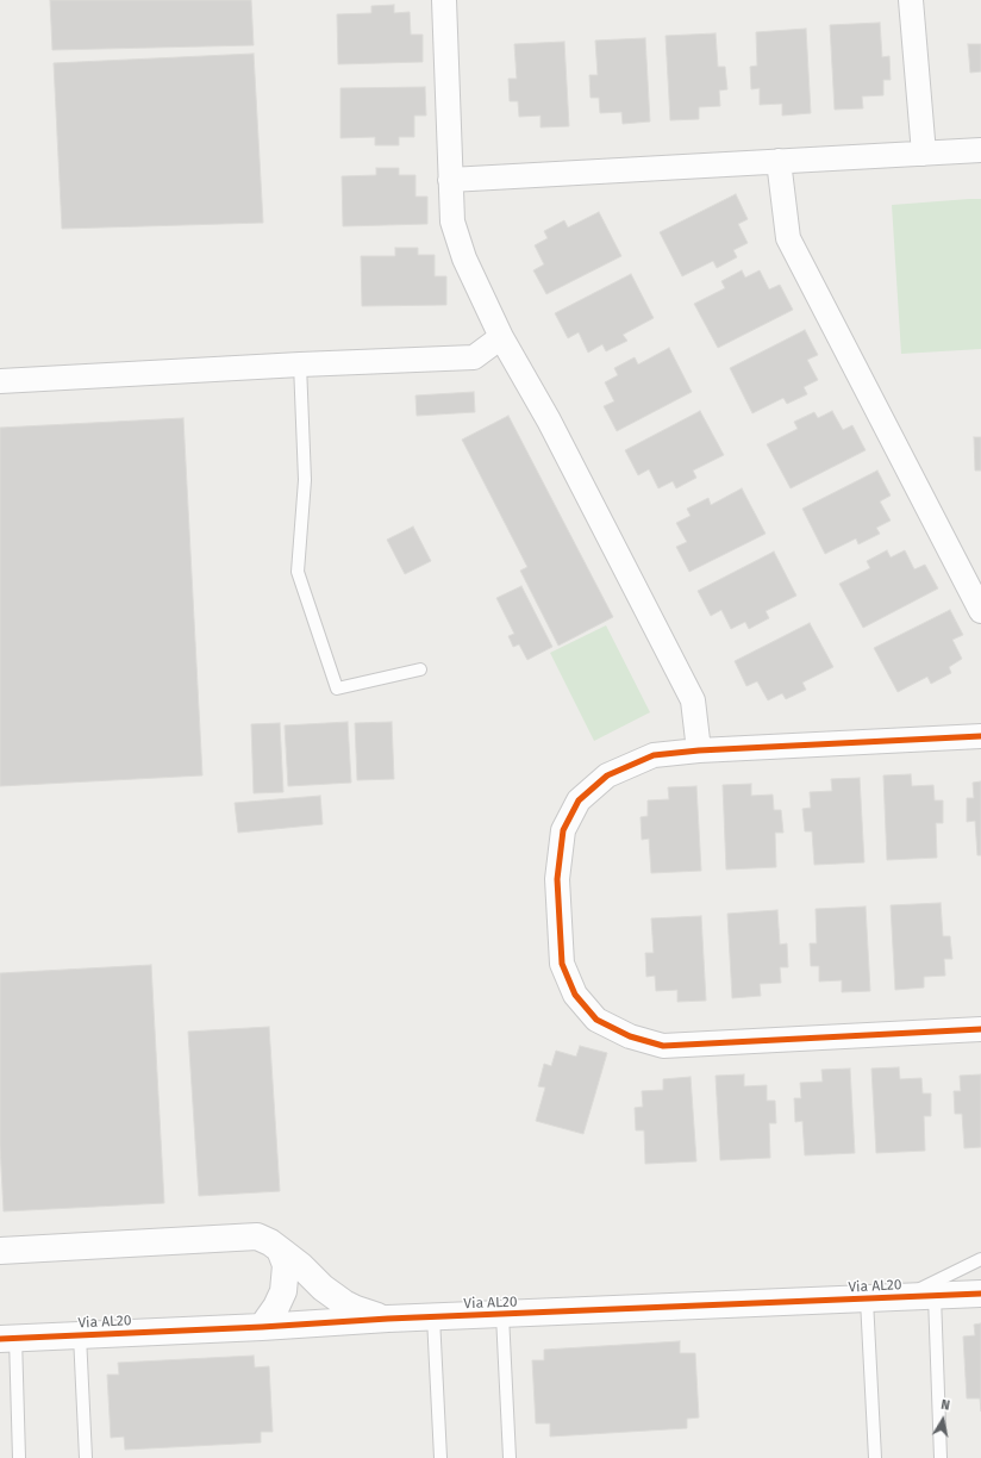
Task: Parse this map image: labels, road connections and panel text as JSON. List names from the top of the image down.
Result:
{
  "streets": {
    "street": ["Via AL20"]
  },
  "north": "top"
}
